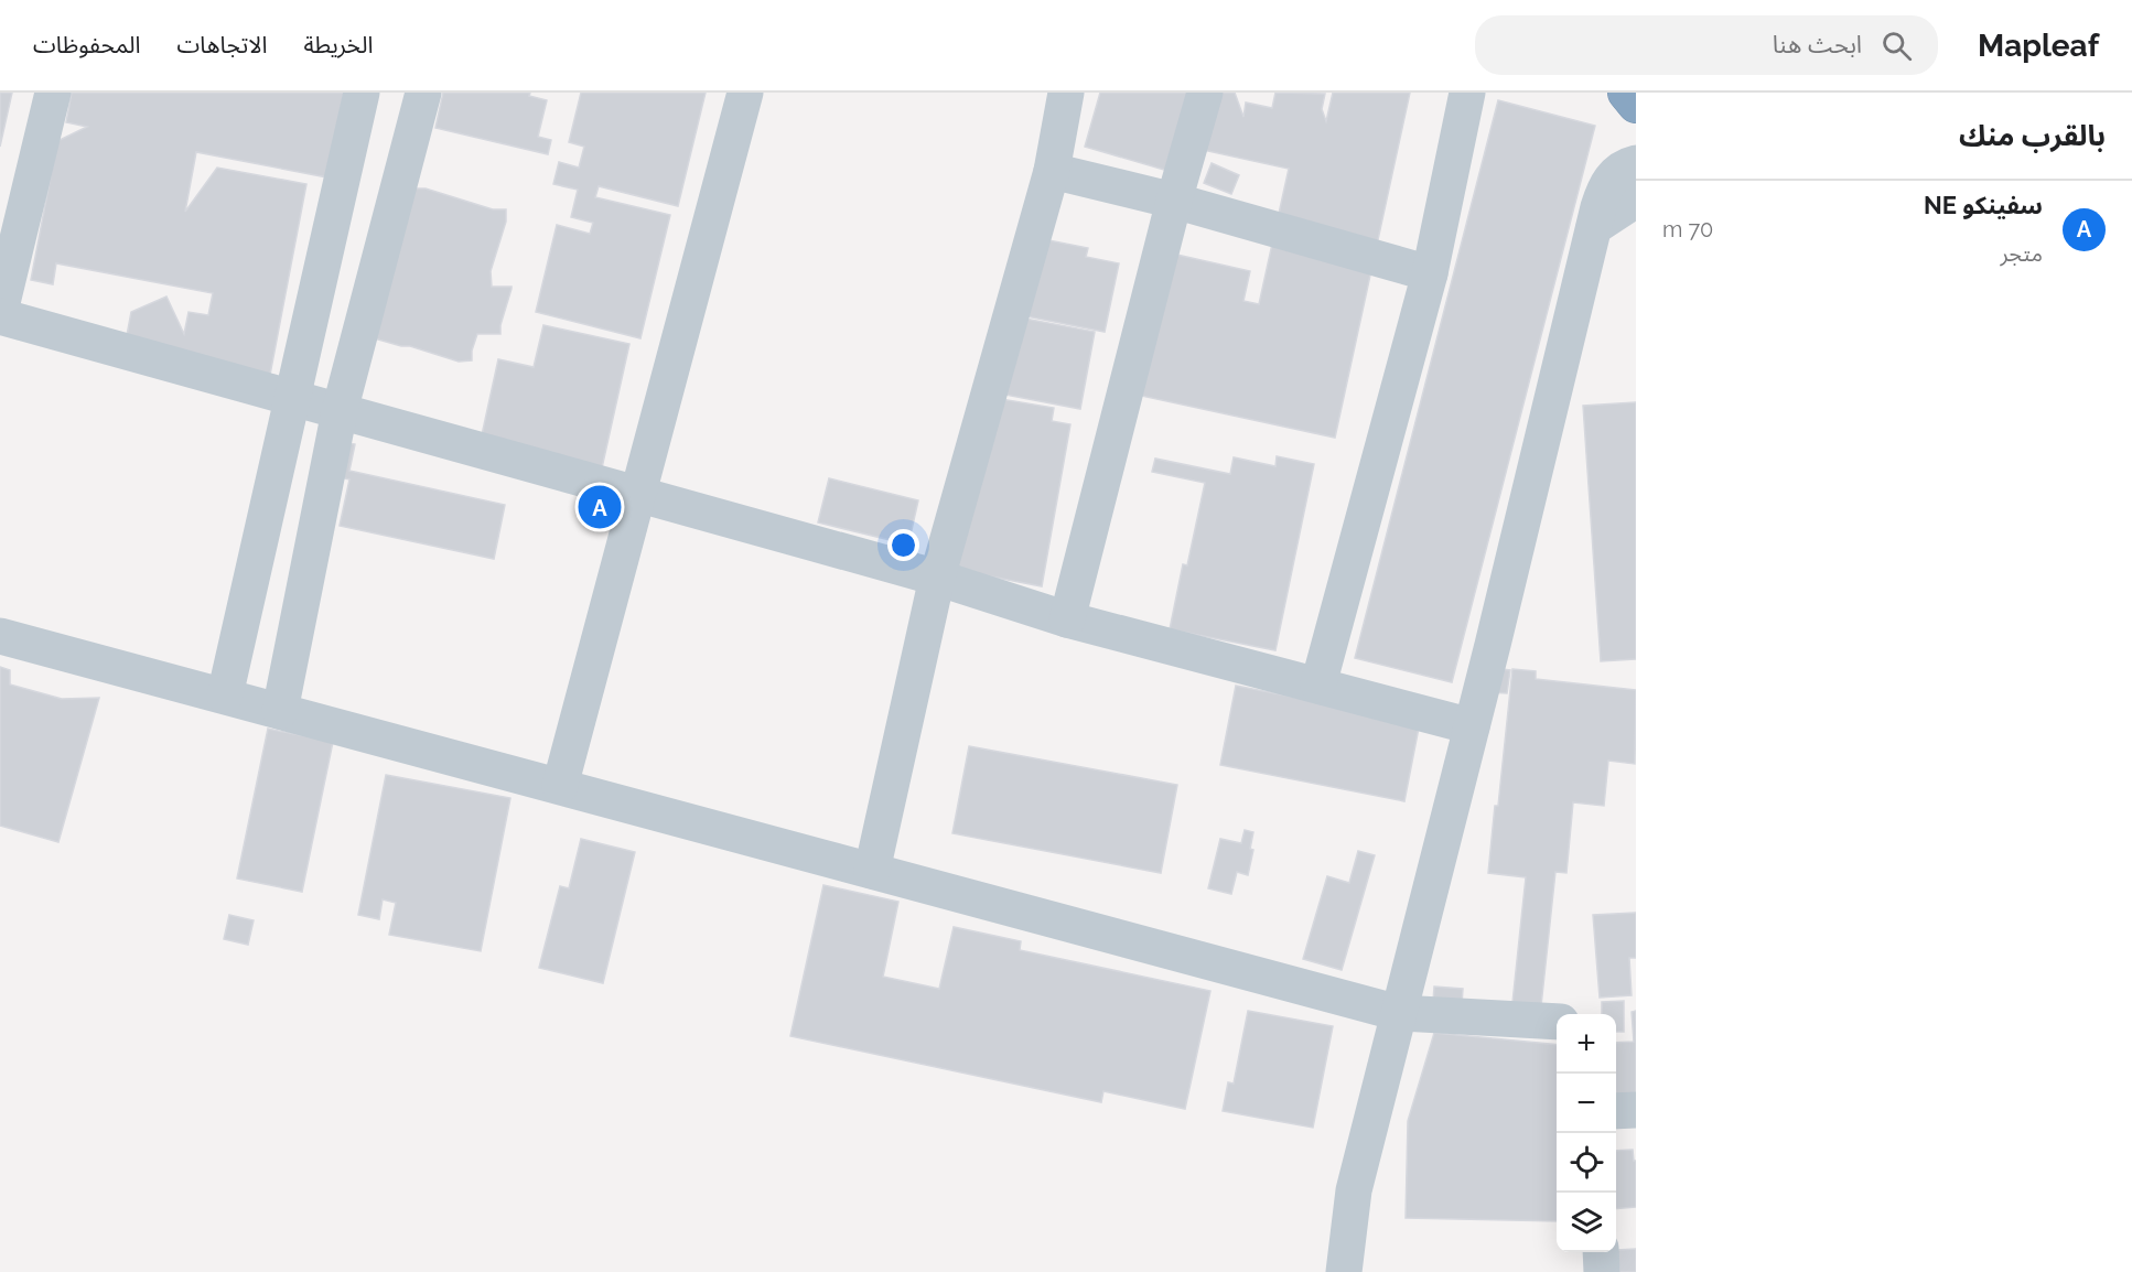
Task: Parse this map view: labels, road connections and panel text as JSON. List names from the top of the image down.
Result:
{
  "page": {
    "header": "Mapleaf",
    "search": "ابحث هنا",
    "nav": ["الخريطة", "الاتجاهات", "المحفوظات"],
    "heading": "بالقرب منك",
    "list": [
      {
        "mark": "A",
        "name": "سفينكو NE",
        "note": "متجر",
        "value": "70 m"
      }
    ],
    "pins": "A",
    "map_buttons": ["+", "−"]
  }
}
